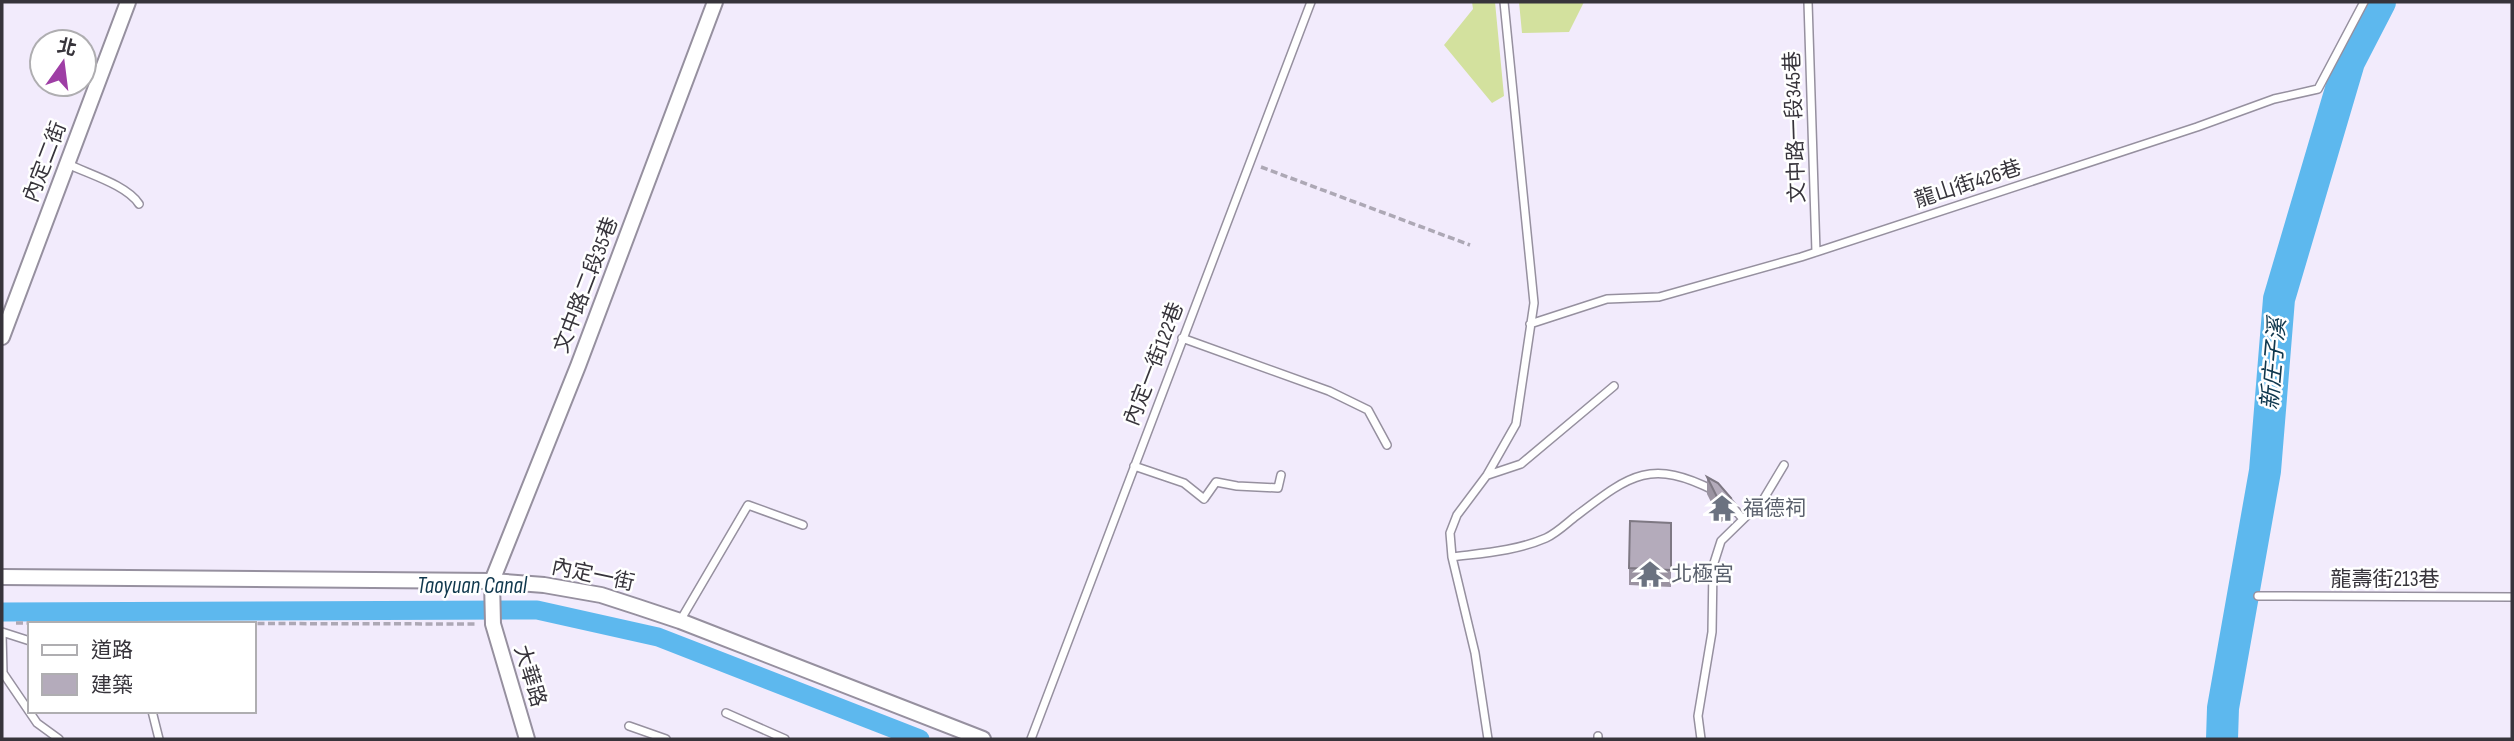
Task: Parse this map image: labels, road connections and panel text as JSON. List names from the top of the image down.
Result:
{
  "streets": {
    "street": [
      "內定二街",
      "文中路二段35巷",
      "內定一街",
      "大華路"
    ],
    "lane": [
      "文中路一段345巷",
      "龍山街426巷",
      "內定一街122巷",
      "龍壽街213巷"
    ]
  },
  "crossings": [
    ["文中路一段345巷", "龍山街426巷"],
    ["文中路二段35巷", "內定一街"],
    ["文中路二段35巷", "大華路"],
    ["內定一街", "大華路"]
  ],
  "water": ["新庄子溪", "Taoyuan Canal"],
  "places": {
    "temple": ["福德祠", "北極宮"]
  },
  "legend": ["道路", "建築"],
  "north": "top"
}
